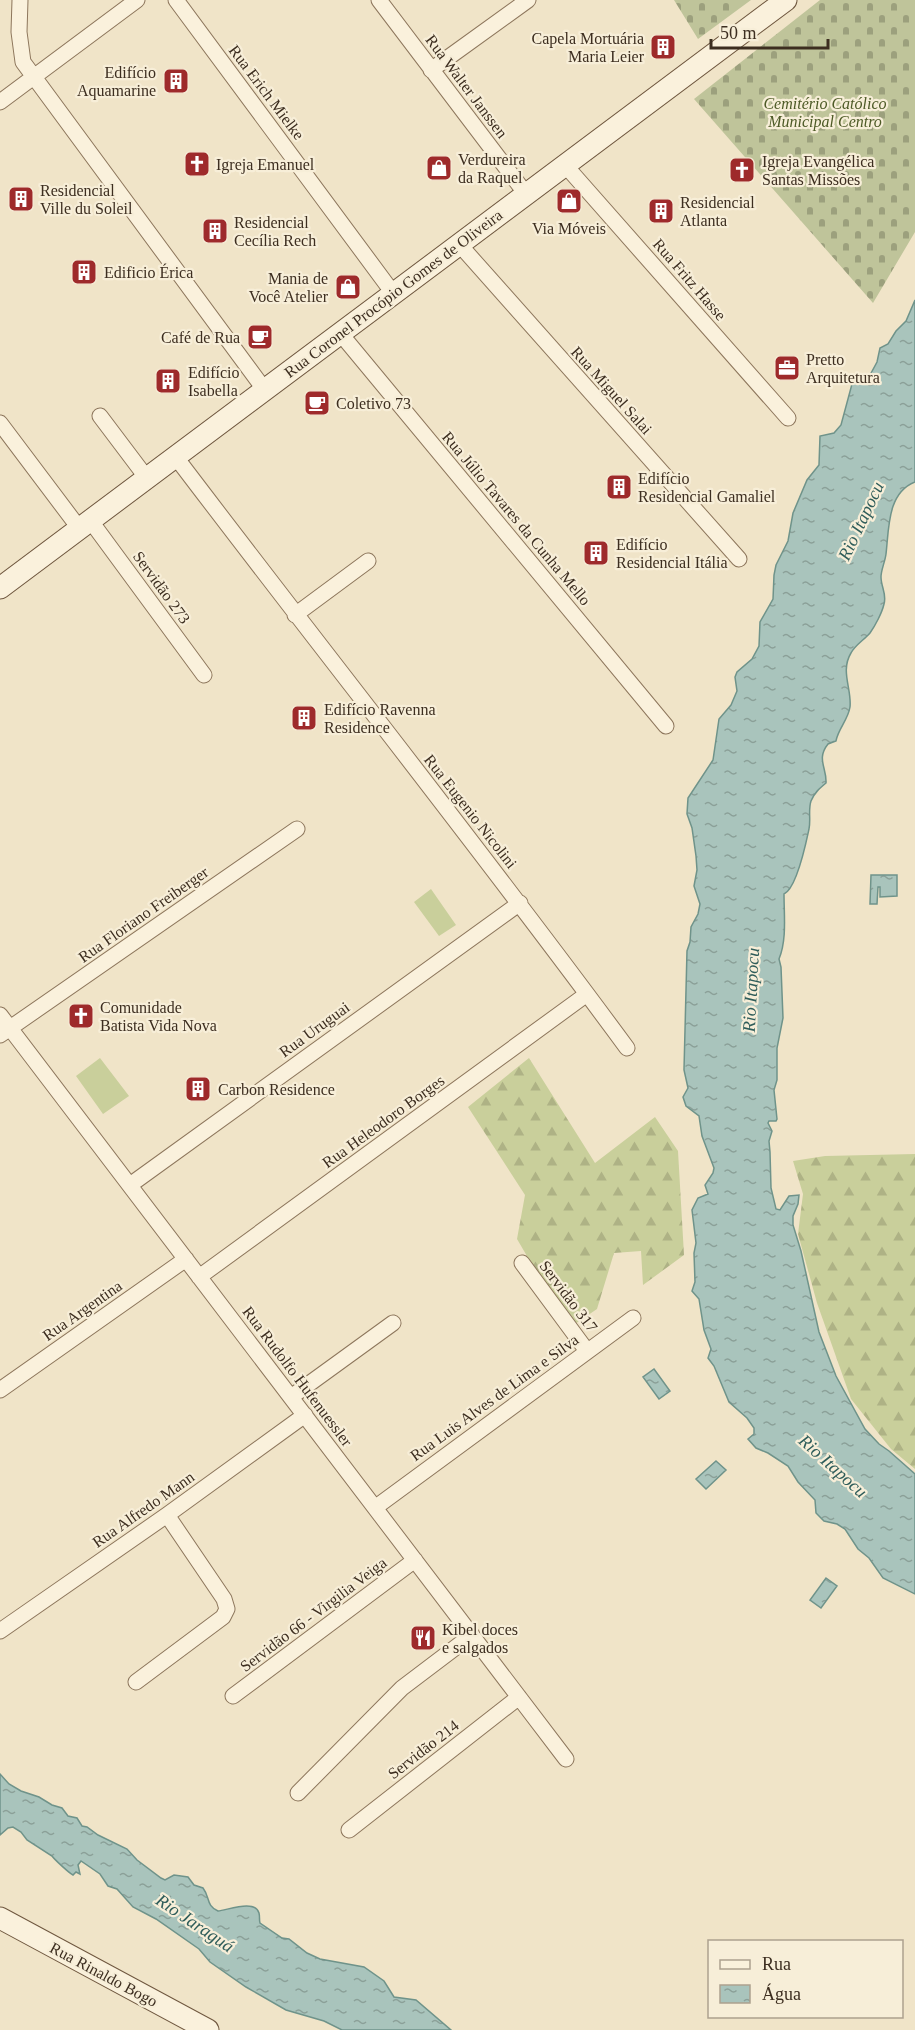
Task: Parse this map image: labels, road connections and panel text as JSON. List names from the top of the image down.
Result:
{
  "streets": {
    "main road": ["Rua Coronel Procópio Gomes de Oliveira", "Rua Rinaldo Bogo"],
    "street": [
      "Rua Walter Janssen",
      "Rua Erich Mielke",
      "Rua Fritz Hasse",
      "Rua Miguel Salai",
      "Rua Júlio Tavares da Cunha Mello",
      "Servidão 273",
      "Rua Eugenio Nicolini",
      "Rua Floriano Freiberger",
      "Rua Uruguai",
      "Rua Heleodoro Borges",
      "Servidão 317",
      "Rua Argentina",
      "Rua Rudolfo Hufenuessler",
      "Rua Luis Alves de Lima e Silva",
      "Rua Alfredo Mann",
      "Servidão 66 - Virgilia Veiga",
      "Servidão 214"
    ]
  },
  "crossings": [
    ["Rua Walter Janssen", "Rua Coronel Procópio Gomes de Oliveira"],
    ["Rua Erich Mielke", "Rua Coronel Procópio Gomes de Oliveira"],
    ["Rua Fritz Hasse", "Rua Coronel Procópio Gomes de Oliveira"],
    ["Rua Coronel Procópio Gomes de Oliveira", "Rua Miguel Salai"],
    ["Rua Coronel Procópio Gomes de Oliveira", "Rua Júlio Tavares da Cunha Mello"],
    ["Rua Coronel Procópio Gomes de Oliveira", "Servidão 273"],
    ["Rua Coronel Procópio Gomes de Oliveira", "Rua Eugenio Nicolini"],
    ["Rua Eugenio Nicolini", "Rua Uruguai"],
    ["Rua Eugenio Nicolini", "Rua Heleodoro Borges"],
    ["Rua Floriano Freiberger", "Rua Rudolfo Hufenuessler"],
    ["Rua Uruguai", "Rua Rudolfo Hufenuessler"],
    ["Rua Heleodoro Borges", "Rua Rudolfo Hufenuessler"],
    ["Servidão 317", "Rua Luis Alves de Lima e Silva"],
    ["Rua Argentina", "Rua Rudolfo Hufenuessler"],
    ["Rua Rudolfo Hufenuessler", "Rua Luis Alves de Lima e Silva"],
    ["Rua Rudolfo Hufenuessler", "Rua Alfredo Mann"],
    ["Rua Rudolfo Hufenuessler", "Servidão 66 - Virgilia Veiga"],
    ["Rua Rudolfo Hufenuessler", "Servidão 214"]
  ],
  "water": ["Rio Itapocu", "Rio Jaraguá"],
  "parks": ["Cemitério Católico Municipal Centro"],
  "places": {
    "building": [
      "Capela Mortuária Maria Leier",
      "Edifício Aquamarine",
      "Residencial Ville du Soleil",
      "Residencial Atlanta",
      "Residencial Cecília Rech",
      "Edificio Érica",
      "Edifício Isabella",
      "Edifício Residencial Gamaliel",
      "Edifício Residencial Itália",
      "Edifício Ravenna Residence",
      "Carbon Residence"
    ],
    "church": ["Igreja Emanuel", "Igreja Evangélica Santas Missões", "Comunidade Batista Vida Nova"],
    "shop": ["Verdureira da Raquel", "Via Móveis", "Mania de Você Atelier"],
    "cafe": ["Café de Rua", "Coletivo 73"],
    "office": ["Pretto Arquitetura"],
    "restaurant": ["Kibel doces e salgados"]
  },
  "legend": ["Rua", "Água"],
  "scale_bar": "50 m"
}
